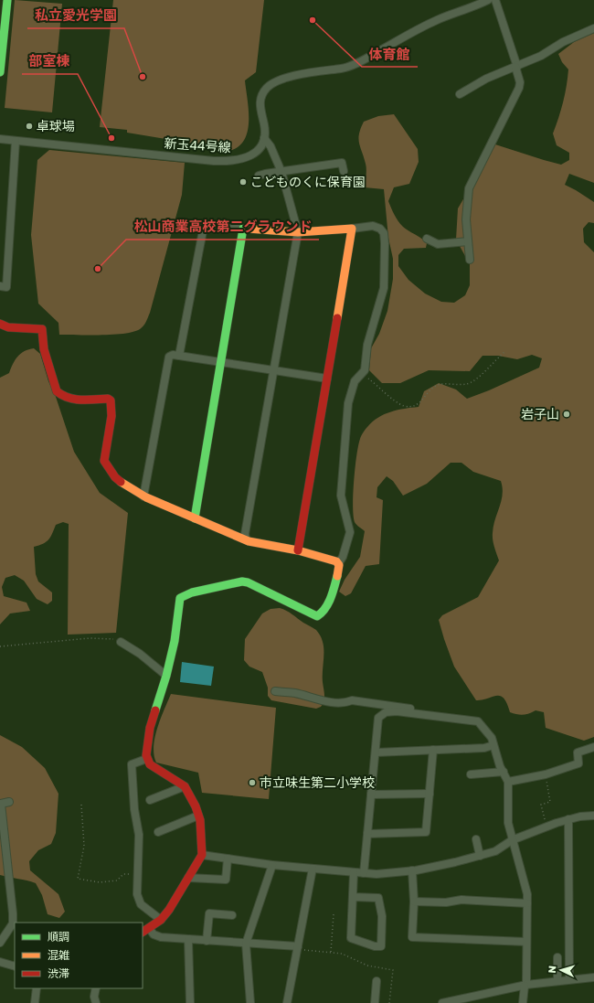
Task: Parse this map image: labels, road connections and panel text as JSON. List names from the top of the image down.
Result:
{
  "streets": {
    "street": ["新玉44号線"]
  },
  "places": [
    "体育館",
    "私立愛光学園",
    "卓球場",
    "部室棟",
    "こどものくに保育園",
    "松山商業高校第二グラウンド",
    "岩子山",
    "市立味生第二小学校"
  ],
  "legend": ["順調", "混雑", "渋滞"],
  "north": "left"
}
